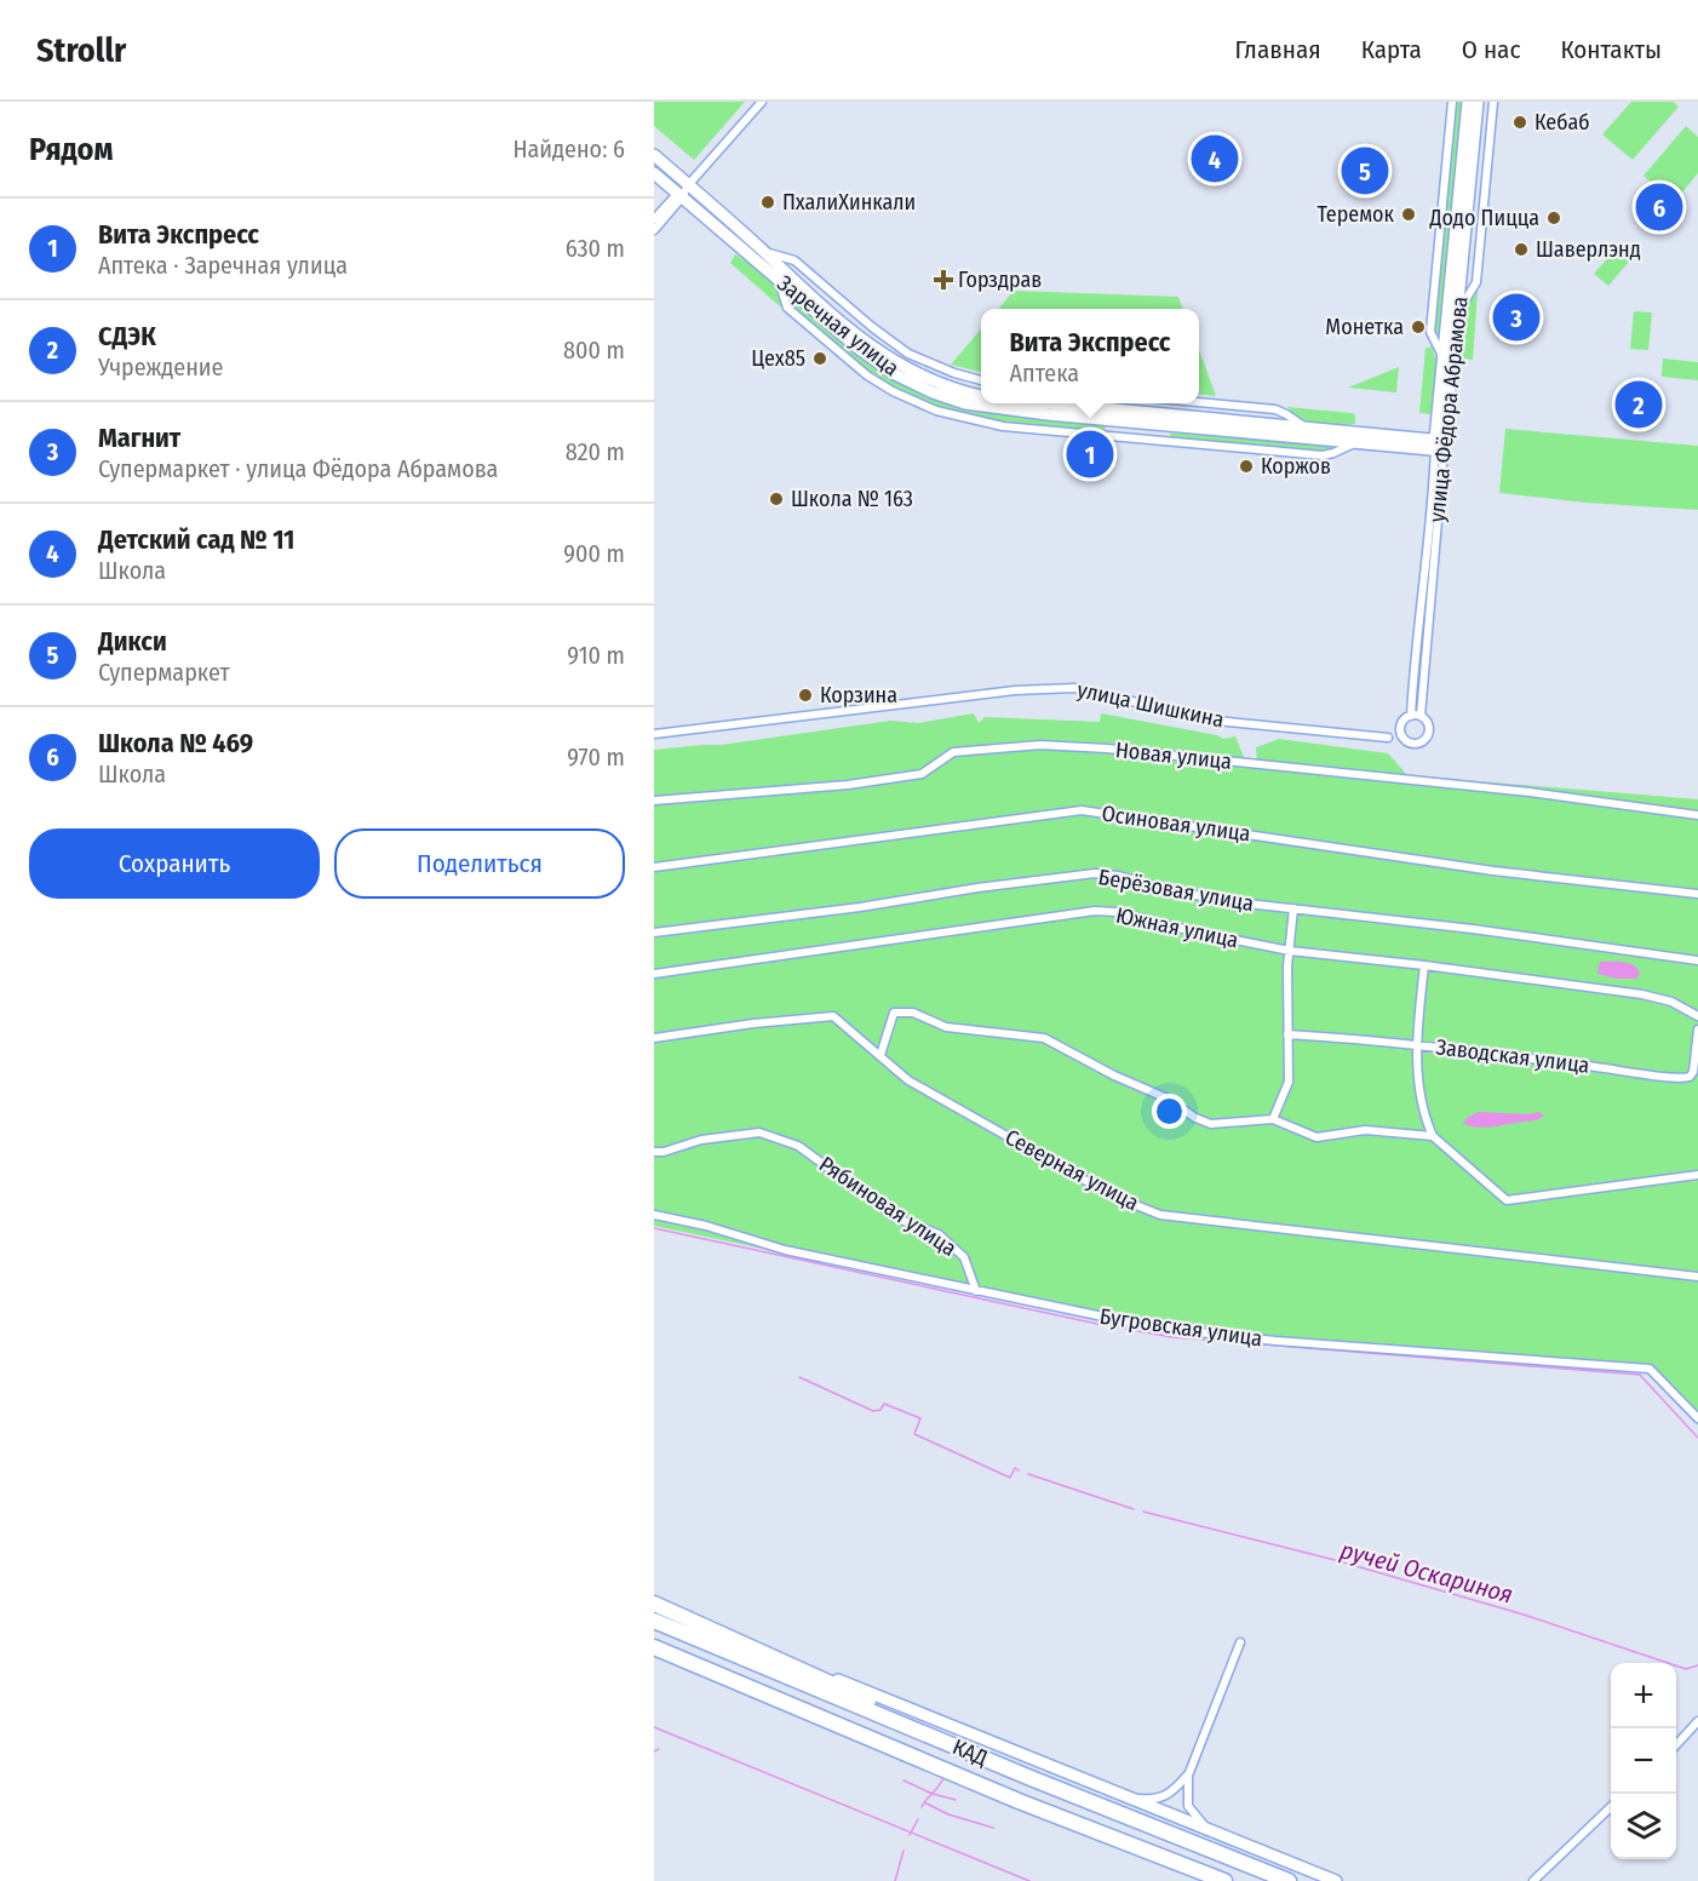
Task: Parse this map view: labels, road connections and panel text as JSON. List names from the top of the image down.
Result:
{
  "streets": {
    "highway": ["КАД"],
    "street": [
      "Заречная улица",
      "улица Фёдора Абрамова",
      "улица Шишкина",
      "Новая улица",
      "Осиновая улица",
      "Берёзовая улица",
      "Южная улица",
      "Заводская улица",
      "Северная улица",
      "Рябиновая улица",
      "Бугровская улица"
    ]
  },
  "crossings": [
    ["Заречная улица", "улица Фёдора Абрамова"],
    ["Рябиновая улица", "Бугровская улица"]
  ],
  "water": ["ручей Оскариноя"],
  "places": {
    "other": [
      "Кебаб",
      "ПхалиХинкали",
      "Теремок",
      "Додо Пицца",
      "Шаверлэнд",
      "Монетка",
      "Цех85",
      "Коржов",
      "Школа № 163",
      "Корзина"
    ],
    "health": ["Горздрав"]
  },
  "page": {
    "header": "Strollr",
    "nav": [
      "Главная",
      "Карта",
      "О нас",
      "Контакты"
    ],
    "heading": ["Рядом", "Найдено: 6"],
    "pins": [
      "4",
      "5",
      "6",
      "3",
      "2",
      "1"
    ],
    "list": [
      {
        "mark": "1",
        "name": "Вита Экспресс",
        "note": "Аптека · Заречная улица",
        "value": "630 m"
      },
      {
        "mark": "2",
        "name": "СДЭК",
        "note": "Учреждение",
        "value": "800 m"
      },
      {
        "mark": "3",
        "name": "Магнит",
        "note": "Супермаркет · улица Фёдора Абрамова",
        "value": "820 m"
      },
      {
        "mark": "4",
        "name": "Детский сад № 11",
        "note": "Школа",
        "value": "900 m"
      },
      {
        "mark": "5",
        "name": "Дикси",
        "note": "Супермаркет",
        "value": "910 m"
      },
      {
        "mark": "6",
        "name": "Школа № 469",
        "note": "Школа",
        "value": "970 m"
      }
    ],
    "popup": ["Вита Экспресс", "Аптека"],
    "buttons": ["Сохранить", "Поделиться"],
    "map_buttons": ["+", "−"]
  }
}
